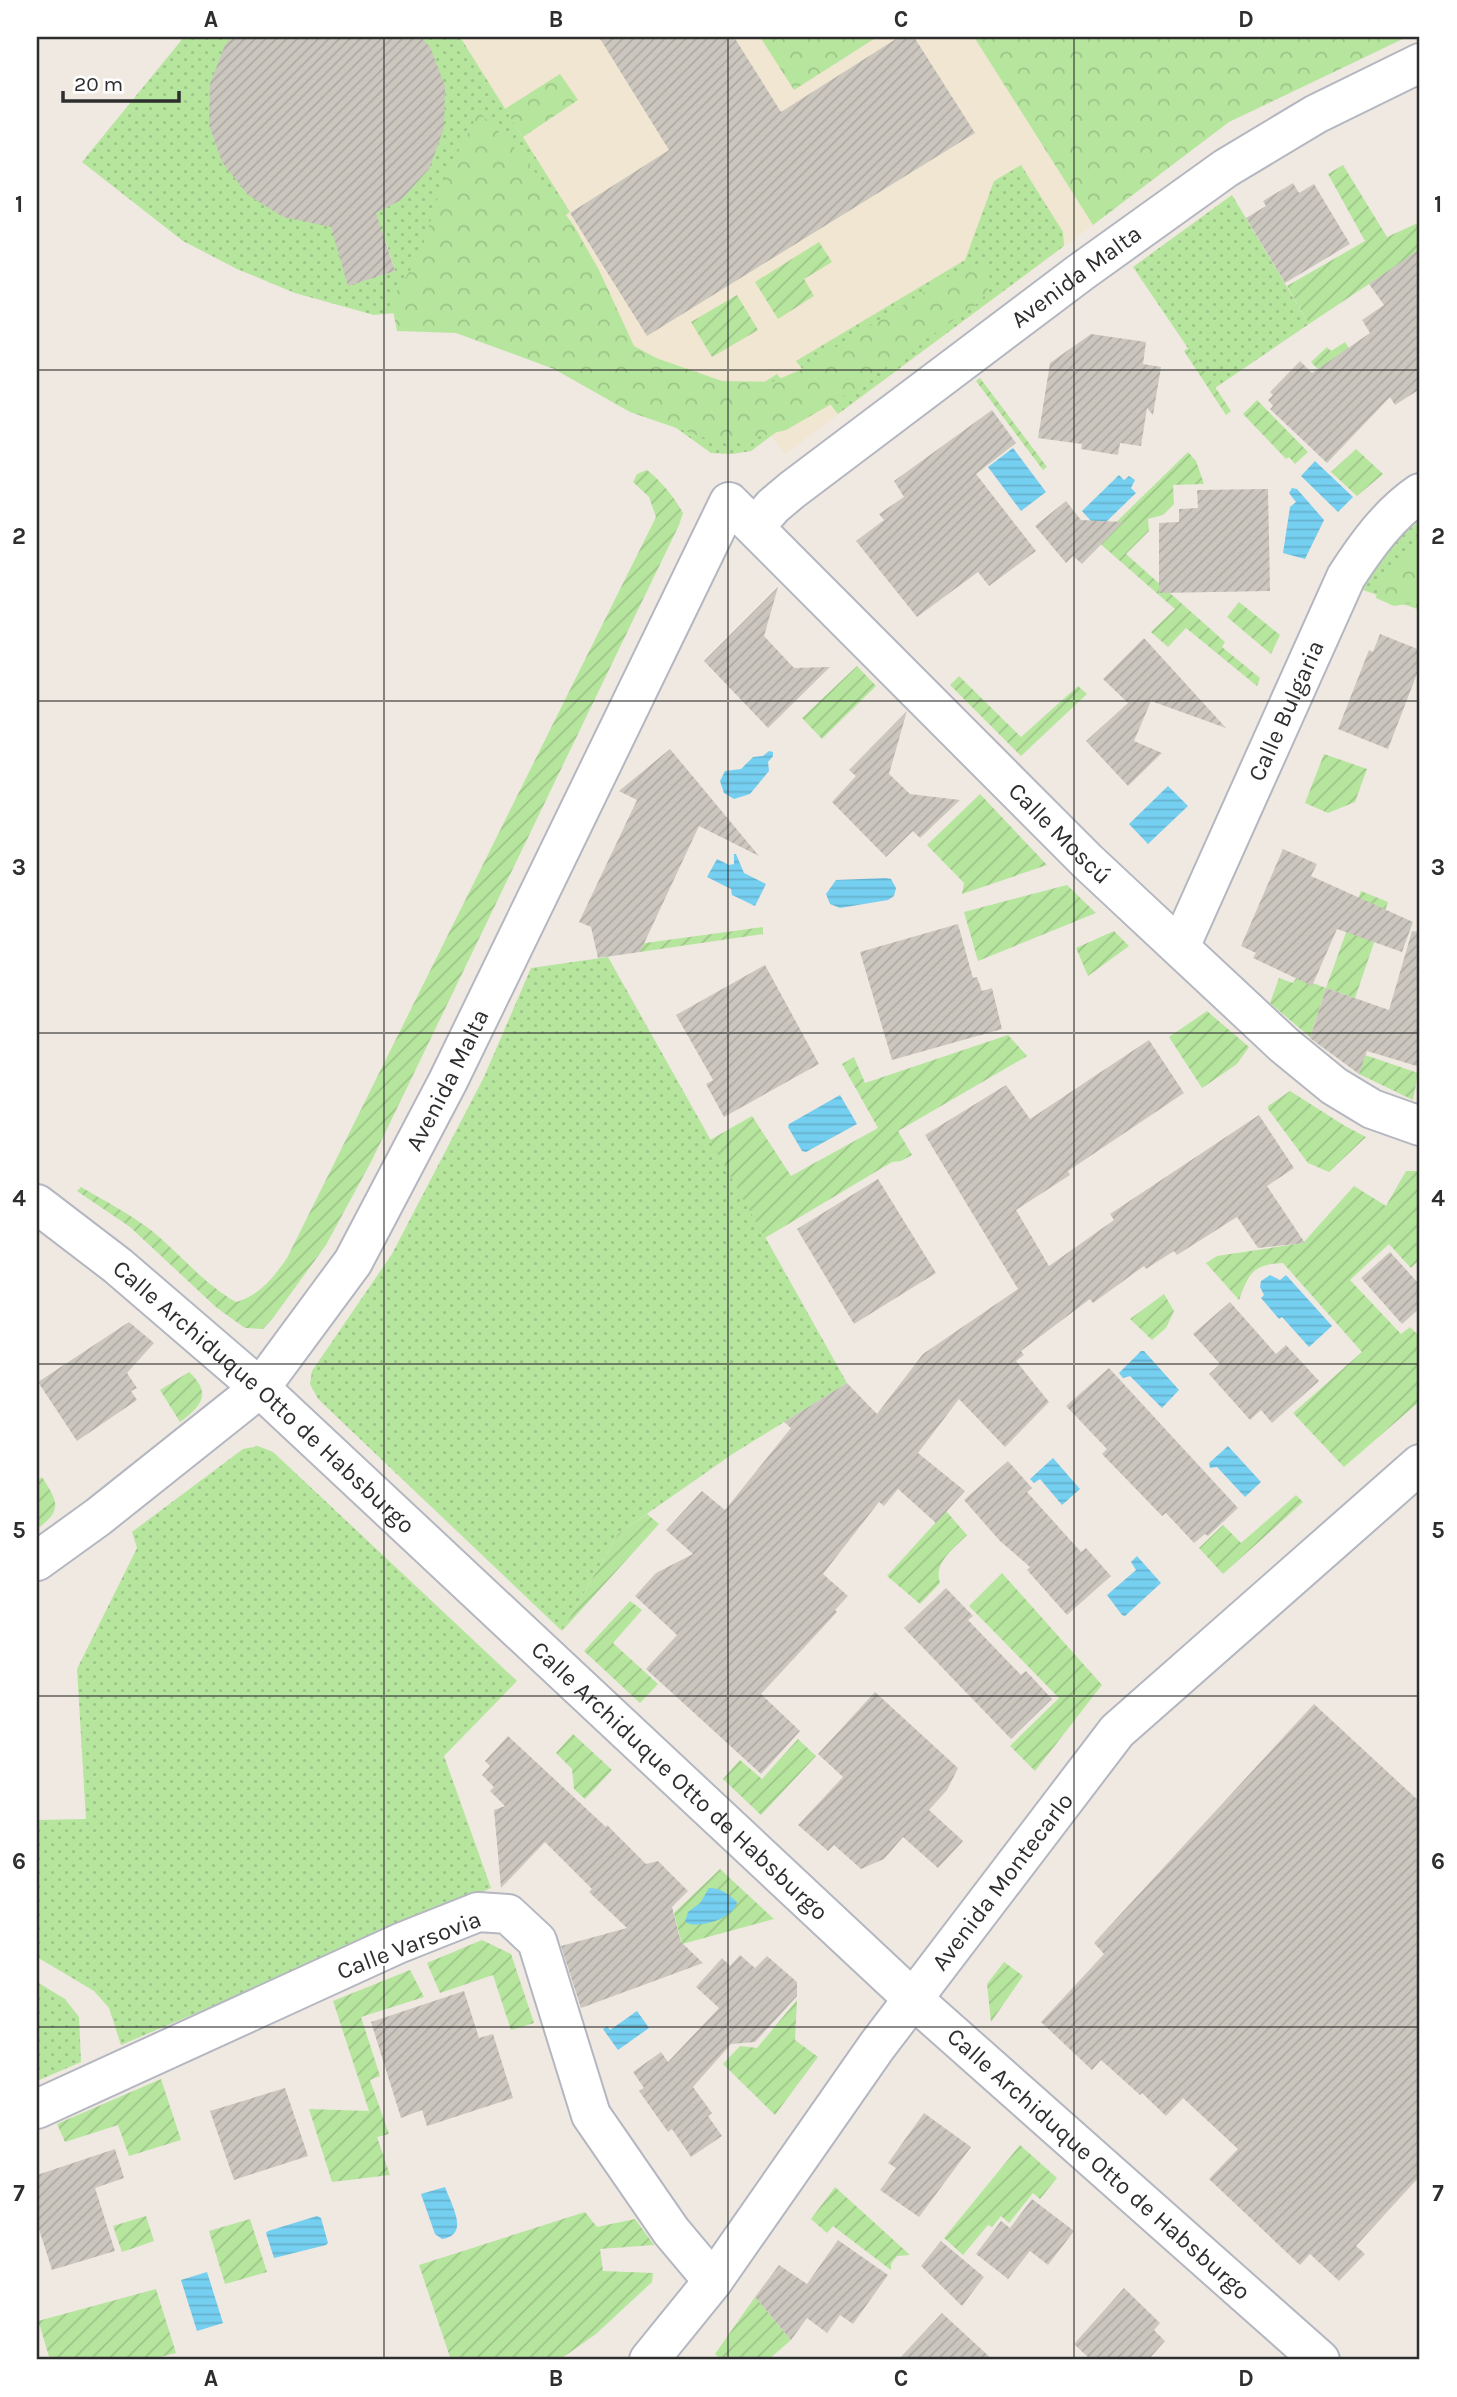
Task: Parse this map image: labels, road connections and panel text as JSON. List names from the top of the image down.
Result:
{
  "streets": {
    "street": [
      "Avenida Malta",
      "Calle Bulgaria",
      "Calle Moscú",
      "Calle Archiduque Otto de Habsburgo",
      "Avenida Montecarlo",
      "Calle Varsovia"
    ]
  },
  "crossings": [
    ["Avenida Malta", "Calle Moscú"],
    ["Avenida Malta", "Calle Archiduque Otto de Habsburgo"],
    ["Calle Bulgaria", "Calle Moscú"],
    ["Calle Archiduque Otto de Habsburgo", "Avenida Montecarlo"],
    ["Avenida Montecarlo", "Calle Varsovia"]
  ],
  "scale_bar": "20 m",
  "grid": {
    "columns": [
      "A",
      "B",
      "C",
      "D"
    ],
    "rows": [
      "1",
      "2",
      "3",
      "4",
      "5",
      "6",
      "7"
    ]
  }
}
